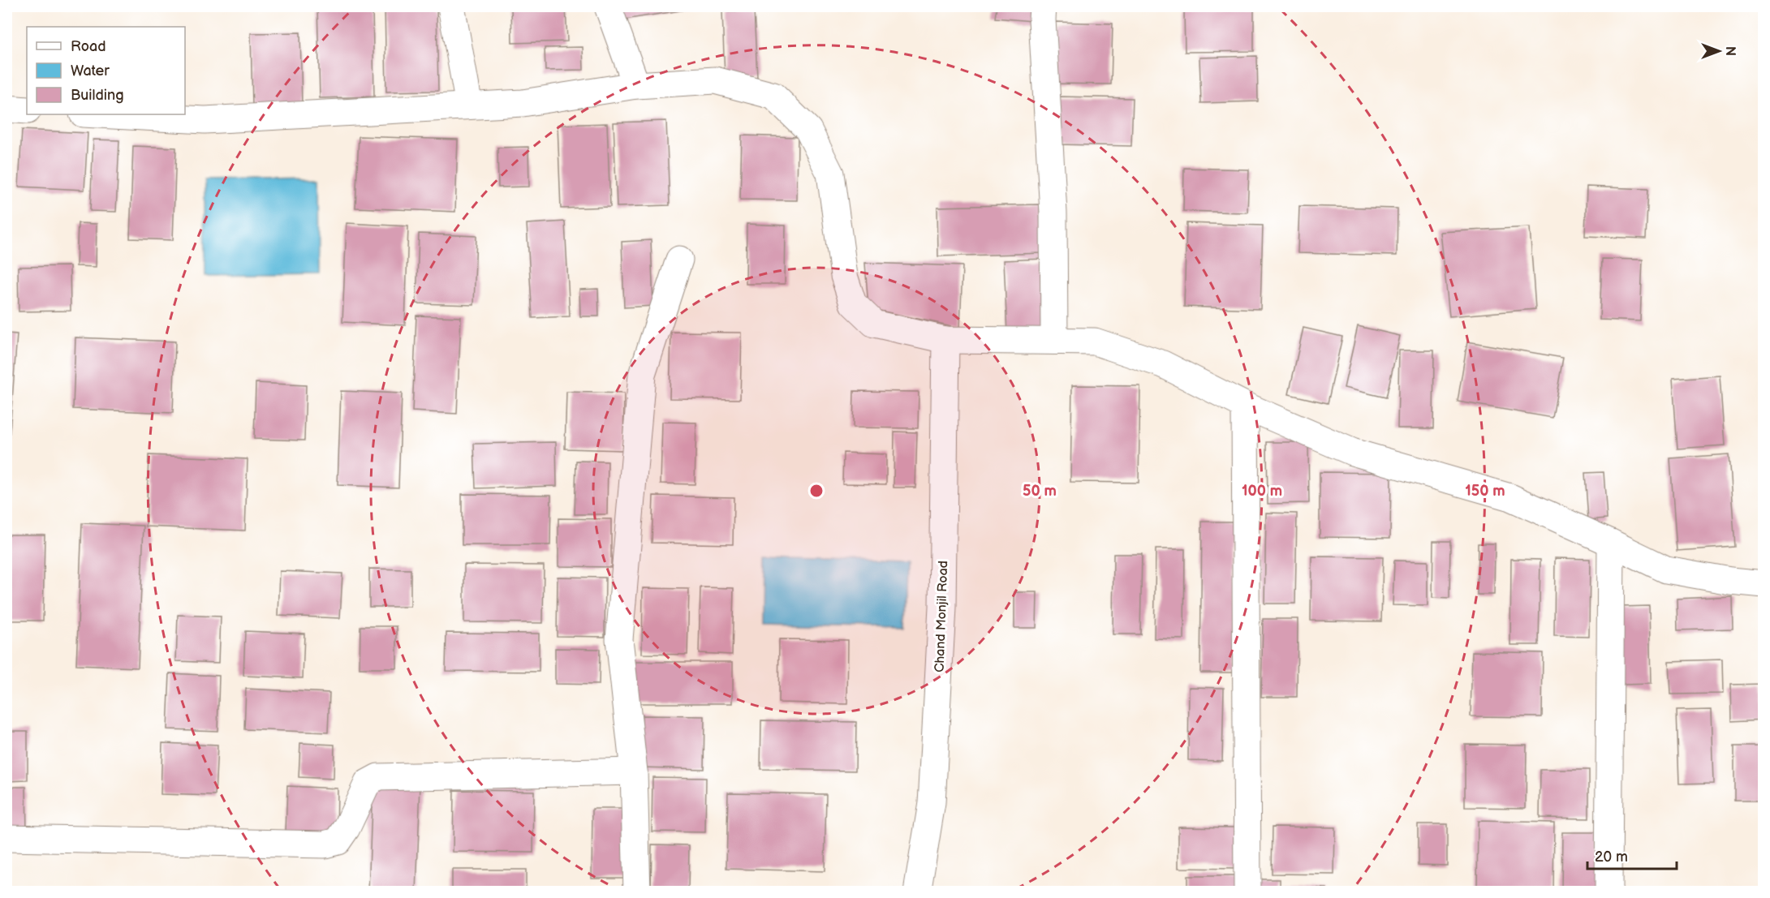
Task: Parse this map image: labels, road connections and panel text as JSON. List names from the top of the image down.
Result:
{
  "streets": {
    "street": ["Chand Monjil Road"]
  },
  "legend": ["Road", "Water", "Building"],
  "scale_bar": "20 m",
  "north": "right",
  "rings": ["50 m", "100 m", "150 m"]
}
